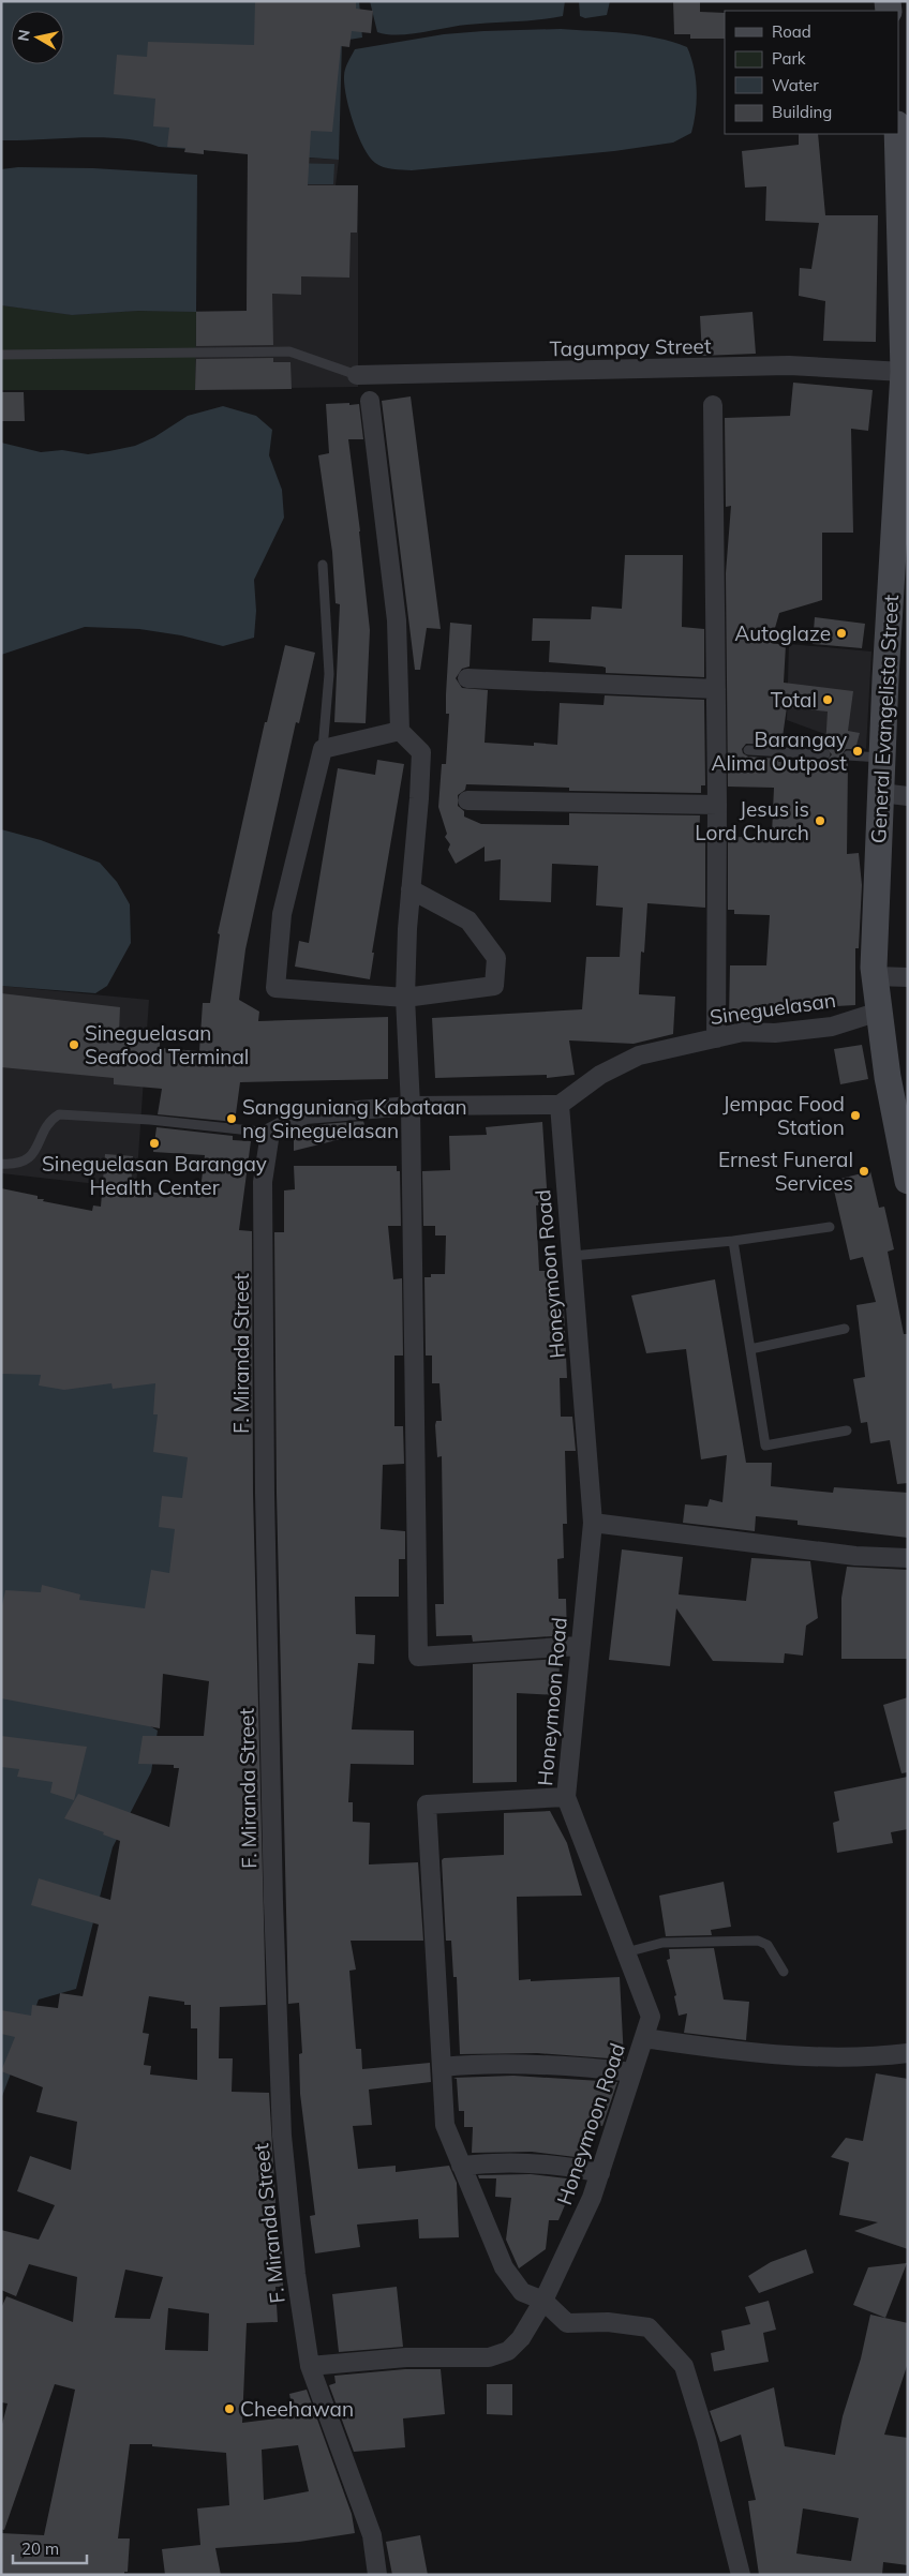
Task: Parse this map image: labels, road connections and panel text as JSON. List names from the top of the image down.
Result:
{
  "streets": {
    "main road": ["General Evangelista Street"],
    "street": [
      "Tagumpay Street",
      "Sineguelasan",
      "Honeymoon Road",
      "F. Miranda Street"
    ]
  },
  "crossings": [
    ["Tagumpay Street", "General Evangelista Street"],
    ["General Evangelista Street", "Sineguelasan"],
    ["Sineguelasan", "Honeymoon Road"],
    ["Honeymoon Road", "F. Miranda Street"]
  ],
  "places": [
    "Autoglaze",
    "Total",
    "Barangay Alima Outpost",
    "Jesus is Lord Church",
    "Sineguelasan Seafood Terminal",
    "Jempac Food Station",
    "Sangguniang Kabataan ng Sineguelasan",
    "Sineguelasan Barangay Health Center",
    "Ernest Funeral Services",
    "Cheehawan"
  ],
  "legend": [
    "Road",
    "Park",
    "Water",
    "Building"
  ],
  "scale_bar": "20 m",
  "north": "left"
}
